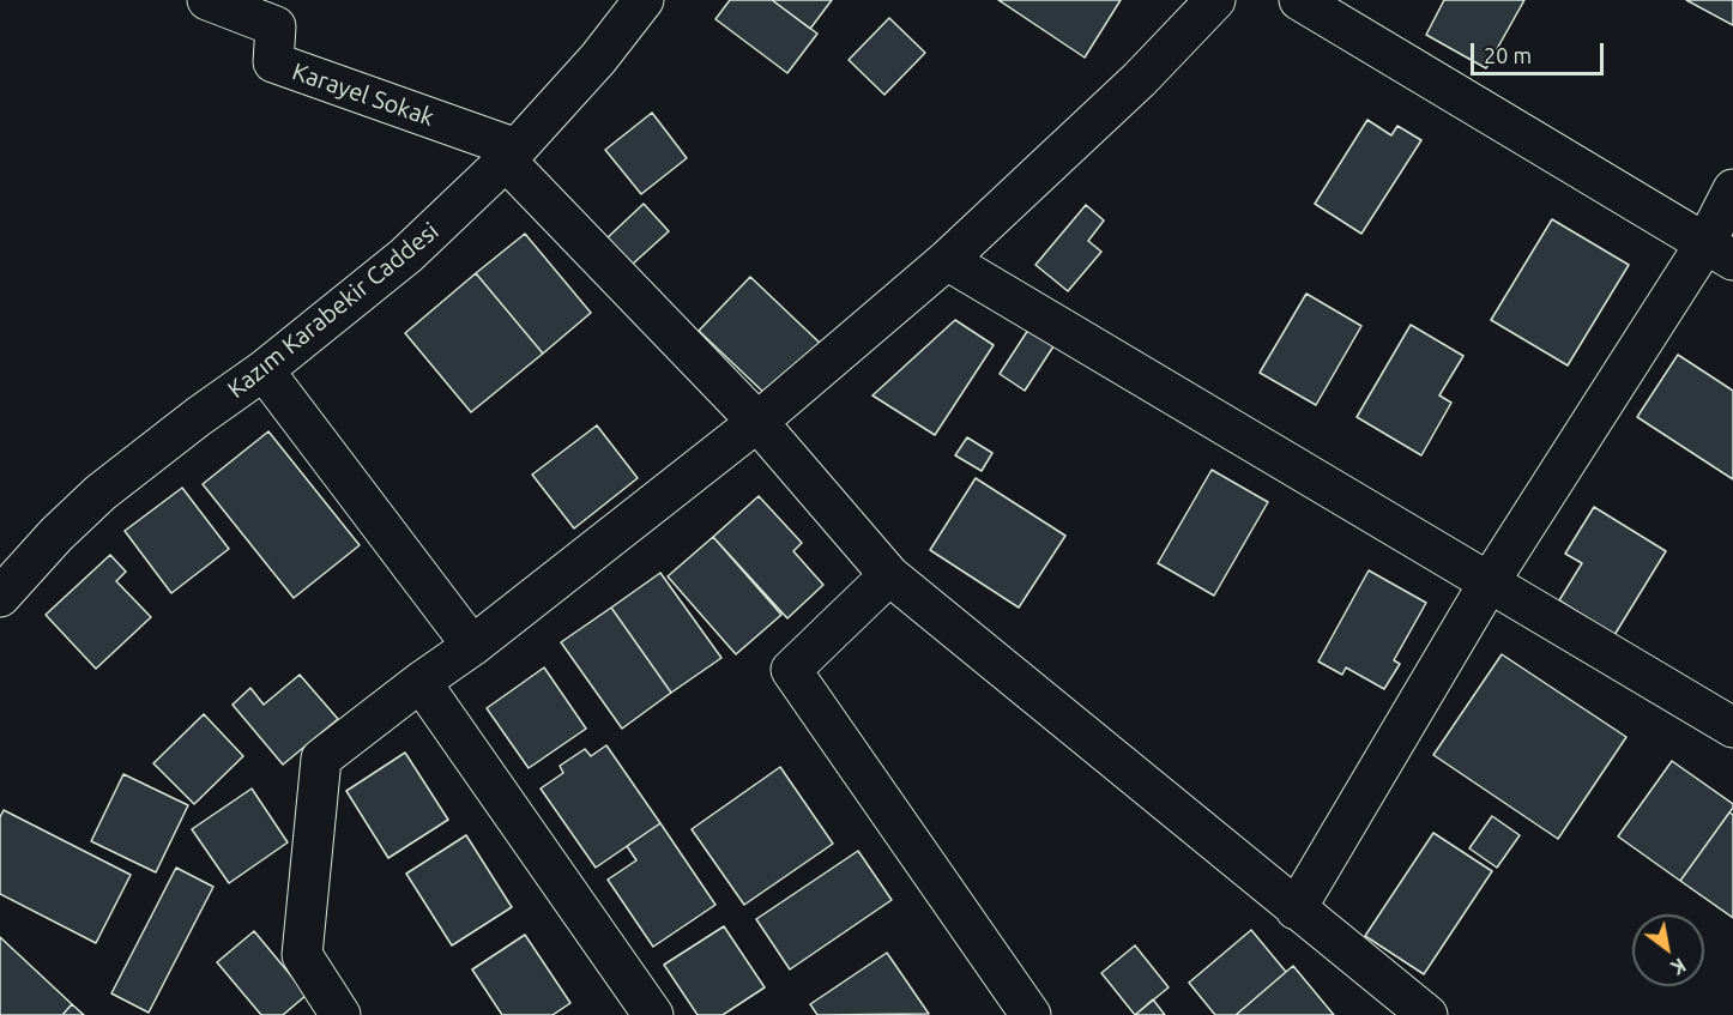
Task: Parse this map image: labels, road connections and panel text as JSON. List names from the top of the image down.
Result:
{
  "streets": {
    "street": ["Karayel Sokak", "Kazım Karabekir Caddesi"]
  },
  "crossings": [
    ["Karayel Sokak", "Kazım Karabekir Caddesi"]
  ],
  "scale_bar": "20 m",
  "north": "bottom right"
}
